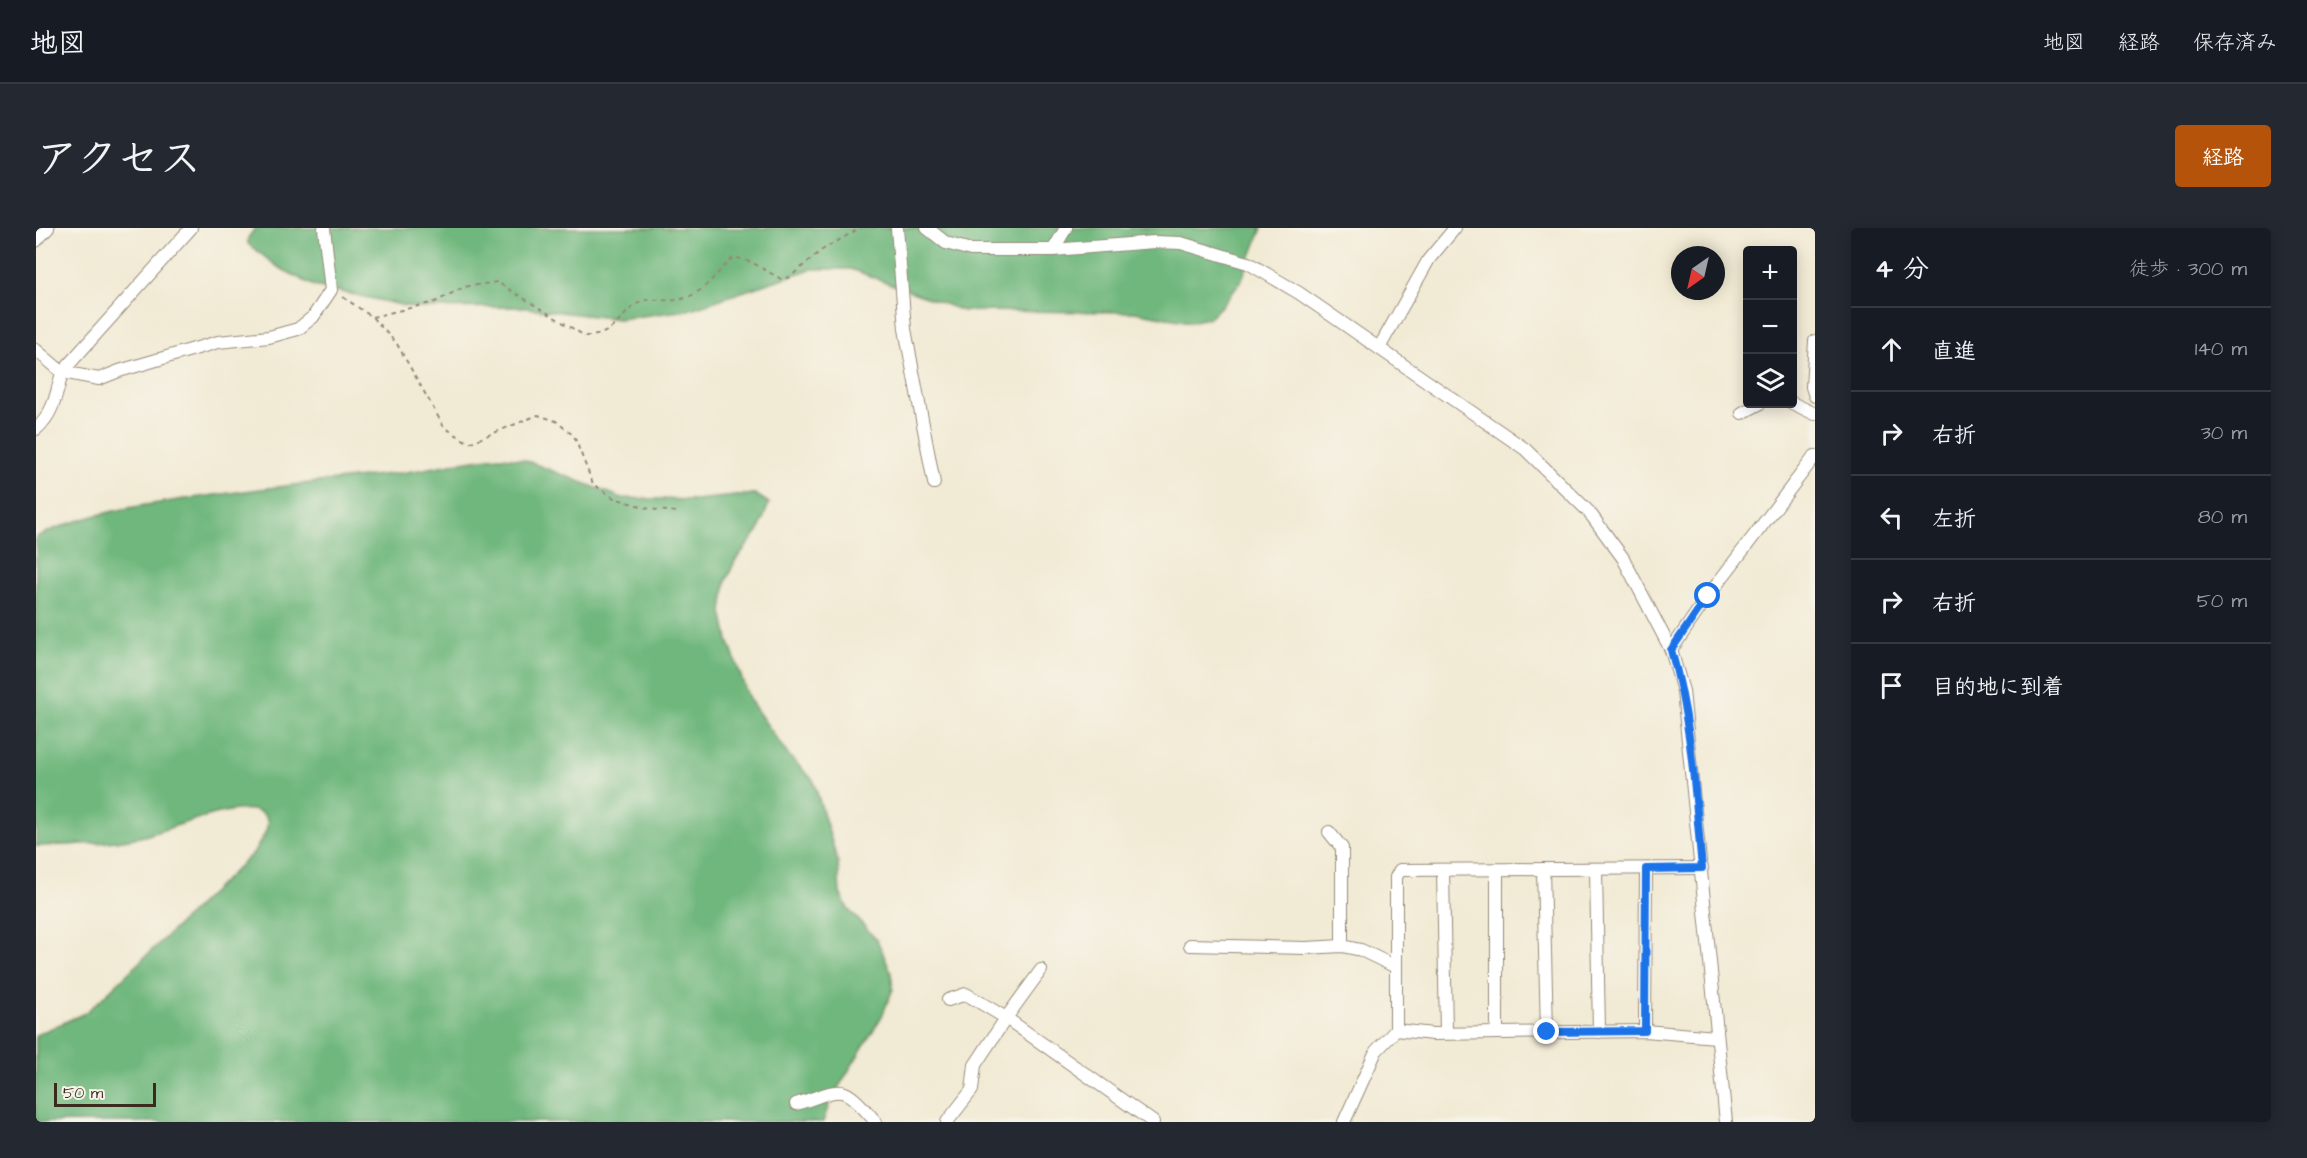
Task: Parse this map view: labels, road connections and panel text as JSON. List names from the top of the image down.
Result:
{
  "scale_bar": "50 m",
  "north": "bottom left",
  "page": {
    "header": "地図",
    "nav": ["地図", "経路", "保存済み"],
    "title": "アクセス",
    "buttons": "経路",
    "heading": ["4 分", "徒歩 · 300 m"],
    "map_buttons": ["+", "−"],
    "list": [
      ["直進", "140 m"],
      ["右折", "30 m"],
      ["左折", "80 m"],
      ["右折", "50 m"],
      "目的地に到着"
    ],
    "scale": "50 m"
  }
}
